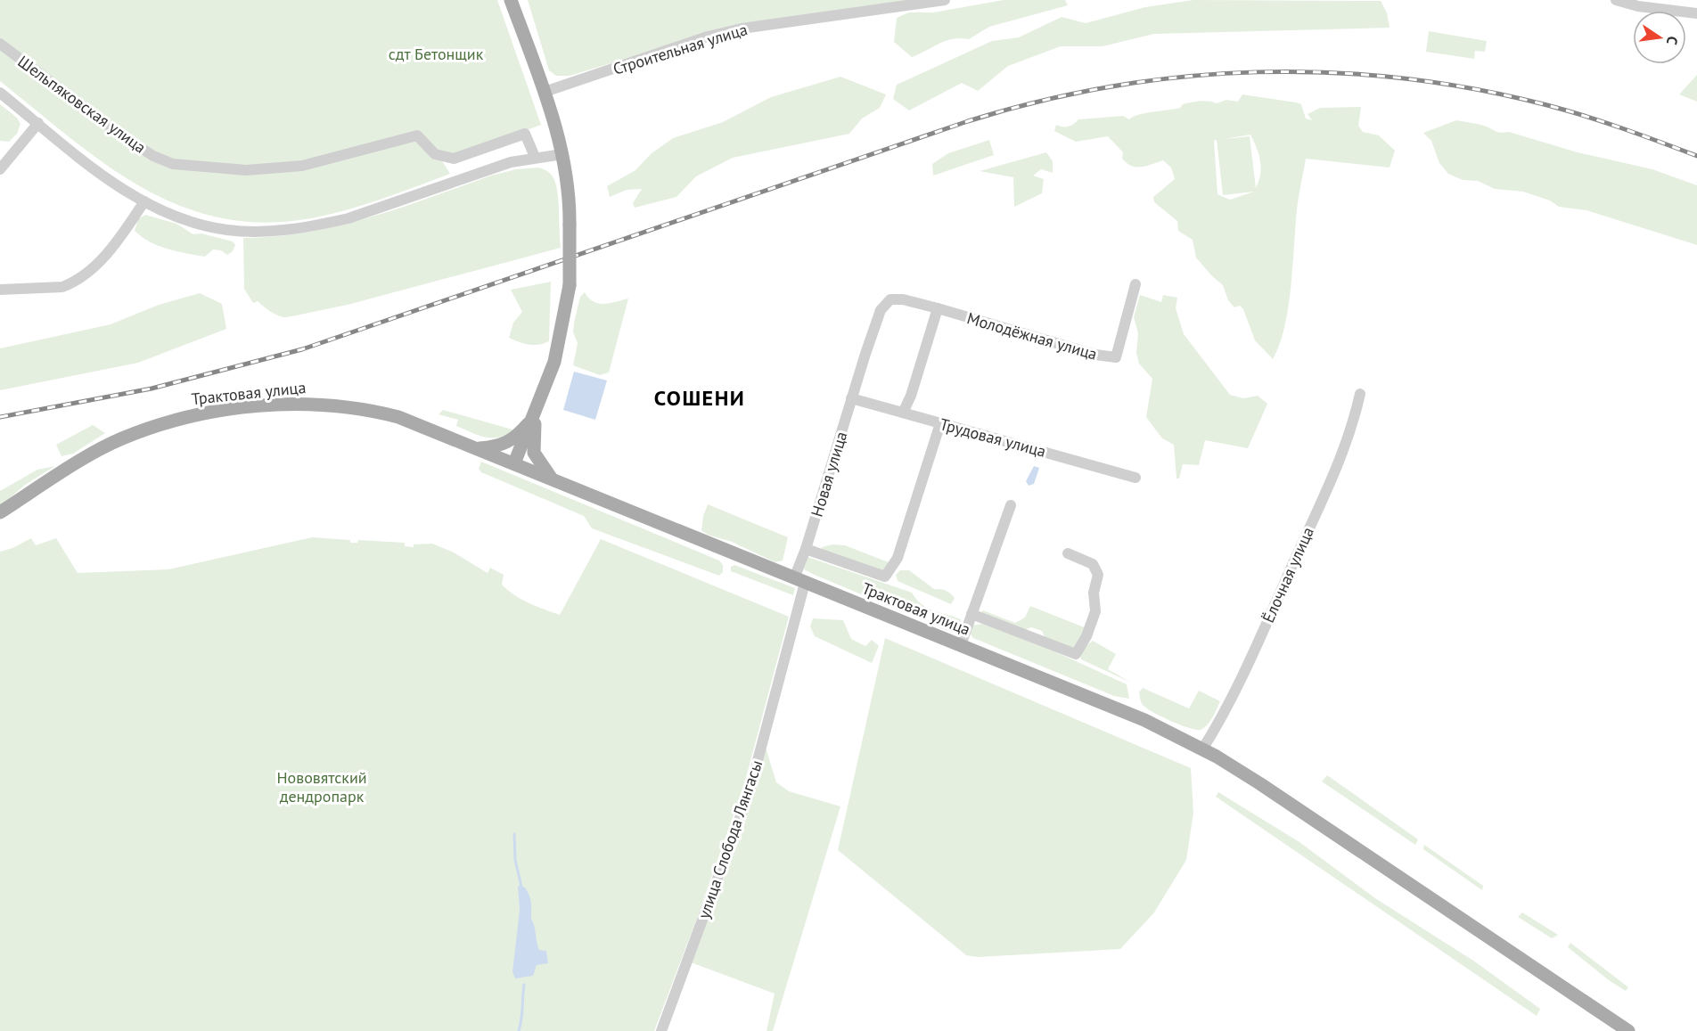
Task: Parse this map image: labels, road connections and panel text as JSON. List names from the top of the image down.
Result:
{
  "streets": {
    "main road": ["Трактовая улица"],
    "street": [
      "Строительная улица",
      "Шельпяковская улица",
      "Молодёжная улица",
      "Трудовая улица",
      "Новая улица",
      "Ёлочная улица",
      "улица Слобода Лянгасы"
    ]
  },
  "crossings": [
    ["Молодёжная улица", "Трудовая улица"],
    ["Молодёжная улица", "Новая улица"],
    ["Трактовая улица", "Новая улица"],
    ["Трактовая улица", "Ёлочная улица"],
    ["Трактовая улица", "улица Слобода Лянгасы"],
    ["Трудовая улица", "Новая улица"],
    ["Новая улица", "улица Слобода Лянгасы"]
  ],
  "districts": ["СОШЕНИ"],
  "parks": ["сдт Бетонщик", "Нововятский дендропарк"],
  "north": "right"
}
